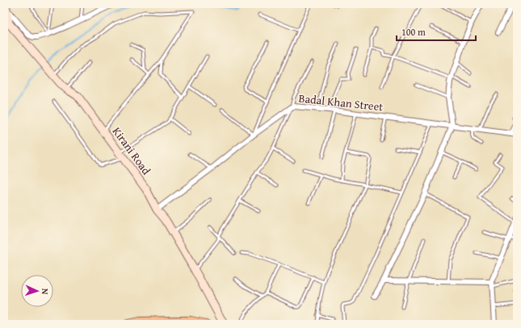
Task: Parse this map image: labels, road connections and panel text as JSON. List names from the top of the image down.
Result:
{
  "streets": {
    "main road": ["Kirani Road"],
    "street": ["Badal Khan Street"]
  },
  "crossings": [
    ["Badal Khan Street", "Kirani Road"]
  ],
  "scale_bar": "100 m",
  "north": "right"
}
